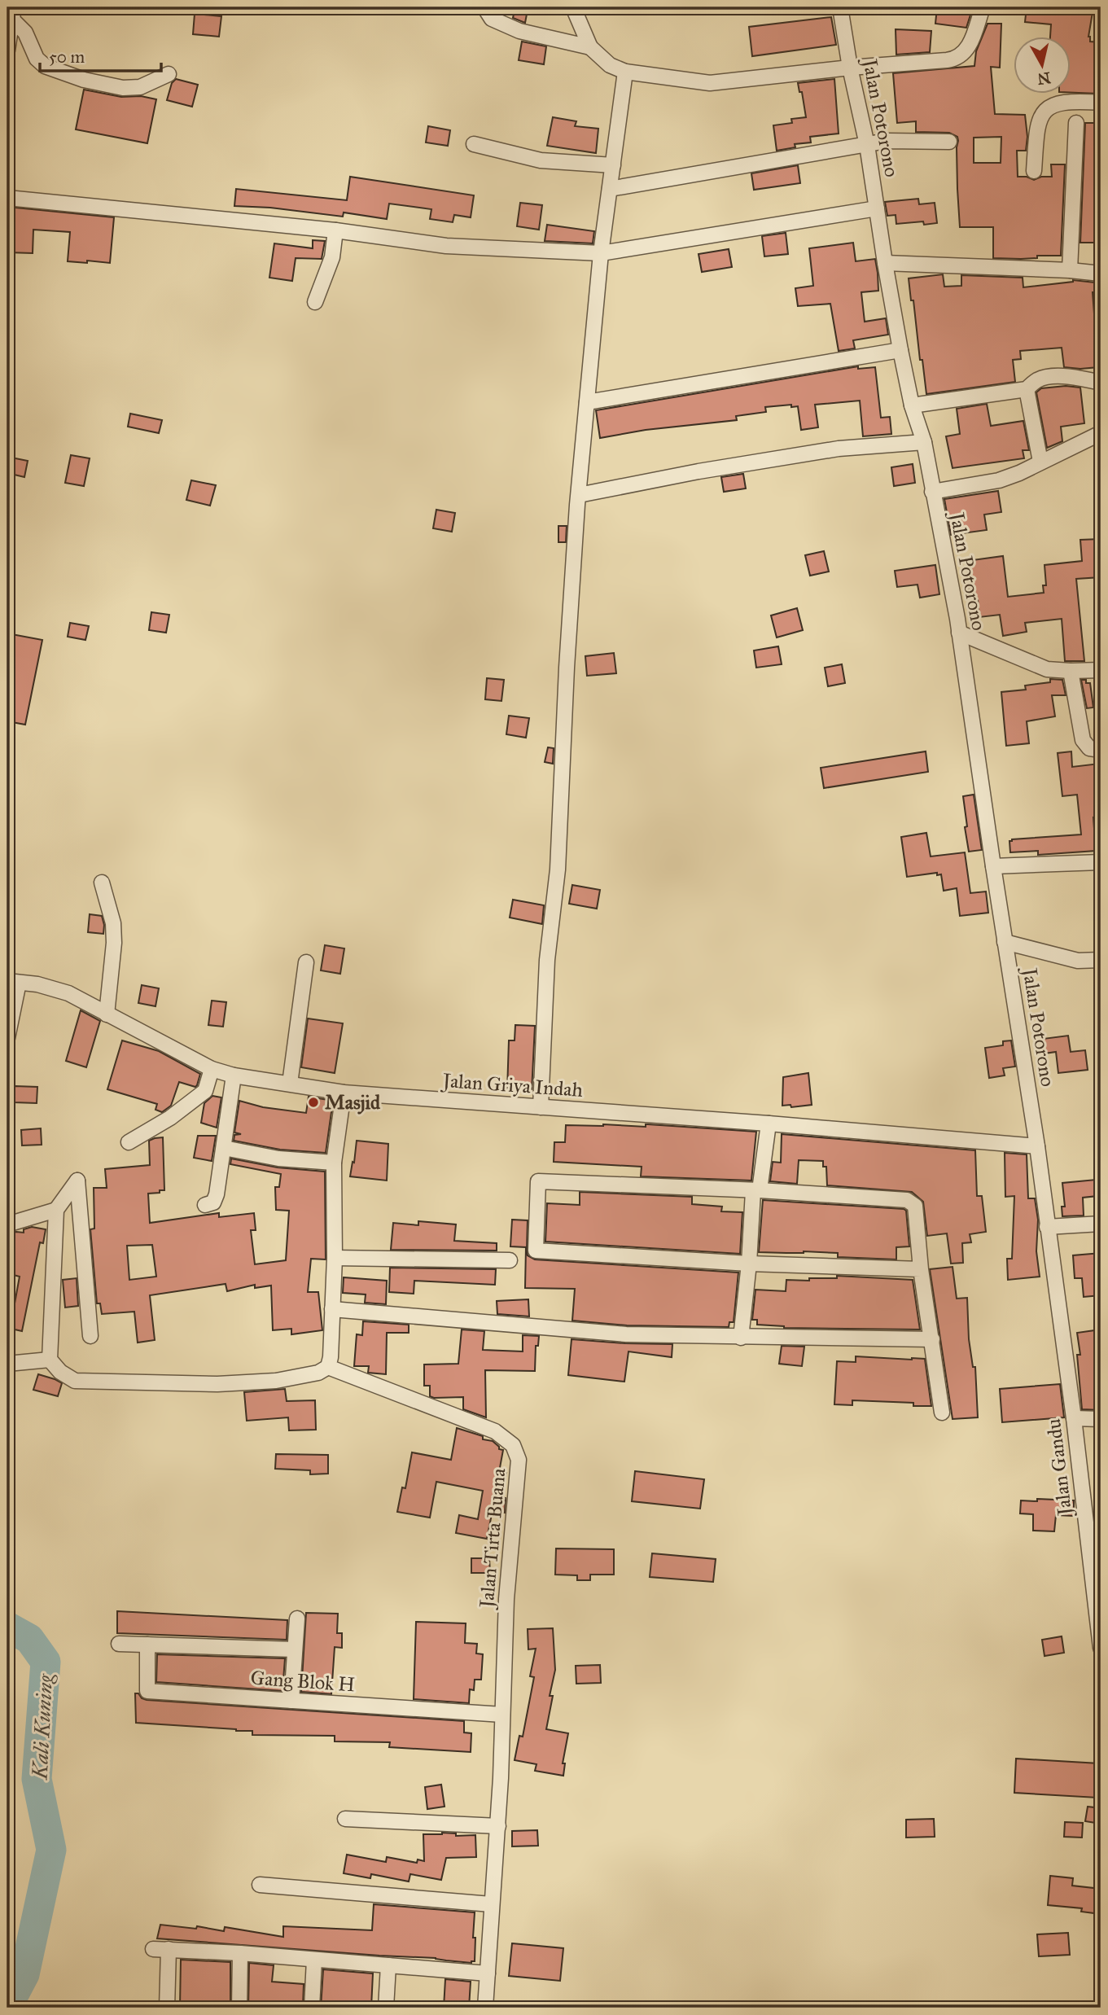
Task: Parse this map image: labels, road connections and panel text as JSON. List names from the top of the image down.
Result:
{
  "streets": {
    "street": [
      "Jalan Potorono",
      "Jalan Griya Indah",
      "Jalan Gandu",
      "Jalan Tirta Buana",
      "Gang Blok H"
    ]
  },
  "crossings": [
    ["Jalan Potorono", "Jalan Griya Indah"],
    ["Jalan Potorono", "Jalan Gandu"],
    ["Jalan Griya Indah", "Jalan Gandu"],
    ["Jalan Tirta Buana", "Gang Blok H"]
  ],
  "water": ["Kali Kuning"],
  "places": ["Masjid"],
  "scale_bar": "50 m",
  "north": "bottom"
}
